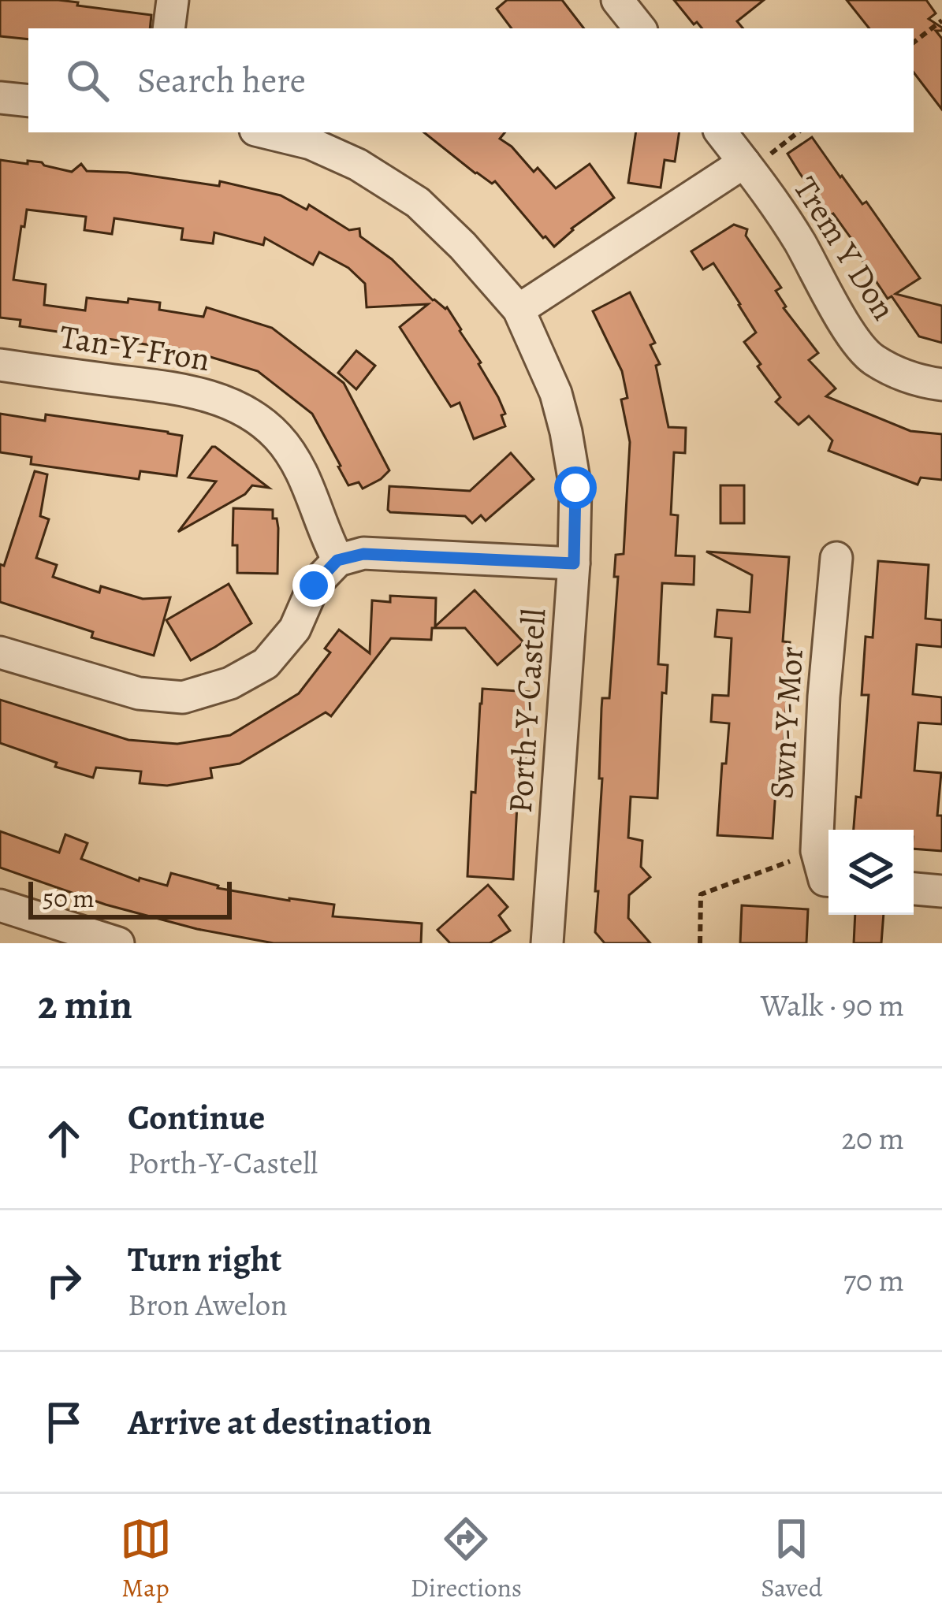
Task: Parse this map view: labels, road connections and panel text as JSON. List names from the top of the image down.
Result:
{
  "streets": {
    "street": [
      "Trem Y Don",
      "Tan-Y-Fron",
      "Porth-Y-Castell",
      "Swn-Y-Mor"
    ]
  },
  "scale_bar": "50 m",
  "page": {
    "search": "Search here",
    "scale": "50 m",
    "heading": ["2 min", "Walk · 90 m"],
    "list": [
      ["Continue", "Porth-Y-Castell", "20 m"],
      ["Turn right", "Bron Awelon", "70 m"],
      "Arrive at destination"
    ],
    "nav": ["Map", "Directions", "Saved"]
  }
}
